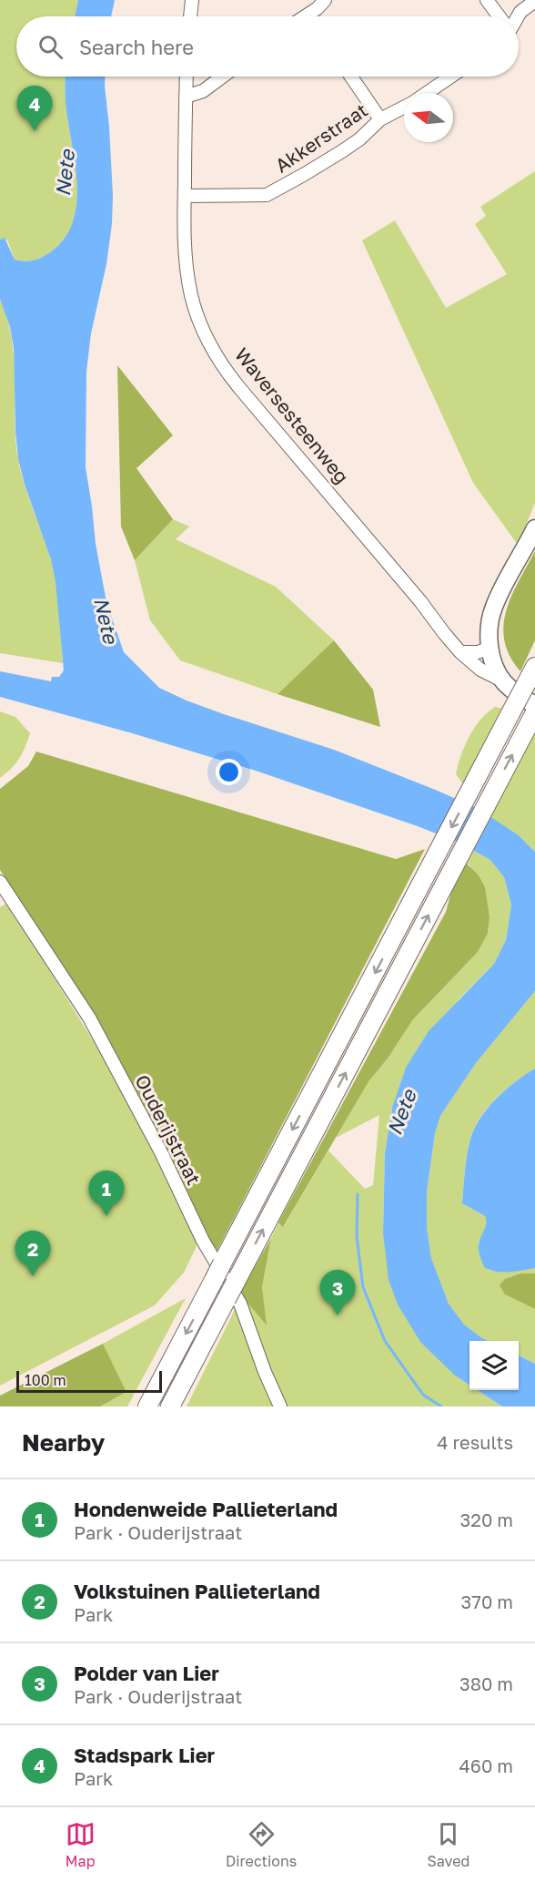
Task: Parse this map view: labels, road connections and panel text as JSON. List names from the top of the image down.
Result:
{
  "streets": {
    "main road": ["Waversesteenweg"],
    "street": ["Akkerstraat", "Ouderijstraat"]
  },
  "crossings": [
    ["Akkerstraat", "Waversesteenweg"]
  ],
  "water": ["Nete"],
  "scale_bar": "100 m",
  "north": "left",
  "page": {
    "search": "Search here",
    "pins": [
      "4",
      "1",
      "2",
      "3"
    ],
    "scale": "100 m",
    "heading": ["Nearby", "4 results"],
    "list": [
      {
        "mark": "1",
        "name": "Hondenweide Pallieterland",
        "note": "Park · Ouderijstraat",
        "value": "320 m"
      },
      {
        "mark": "2",
        "name": "Volkstuinen Pallieterland",
        "note": "Park",
        "value": "370 m"
      },
      {
        "mark": "3",
        "name": "Polder van Lier",
        "note": "Park · Ouderijstraat",
        "value": "380 m"
      },
      {
        "mark": "4",
        "name": "Stadspark Lier",
        "note": "Park",
        "value": "460 m"
      }
    ],
    "nav": ["Map", "Directions", "Saved"]
  }
}
